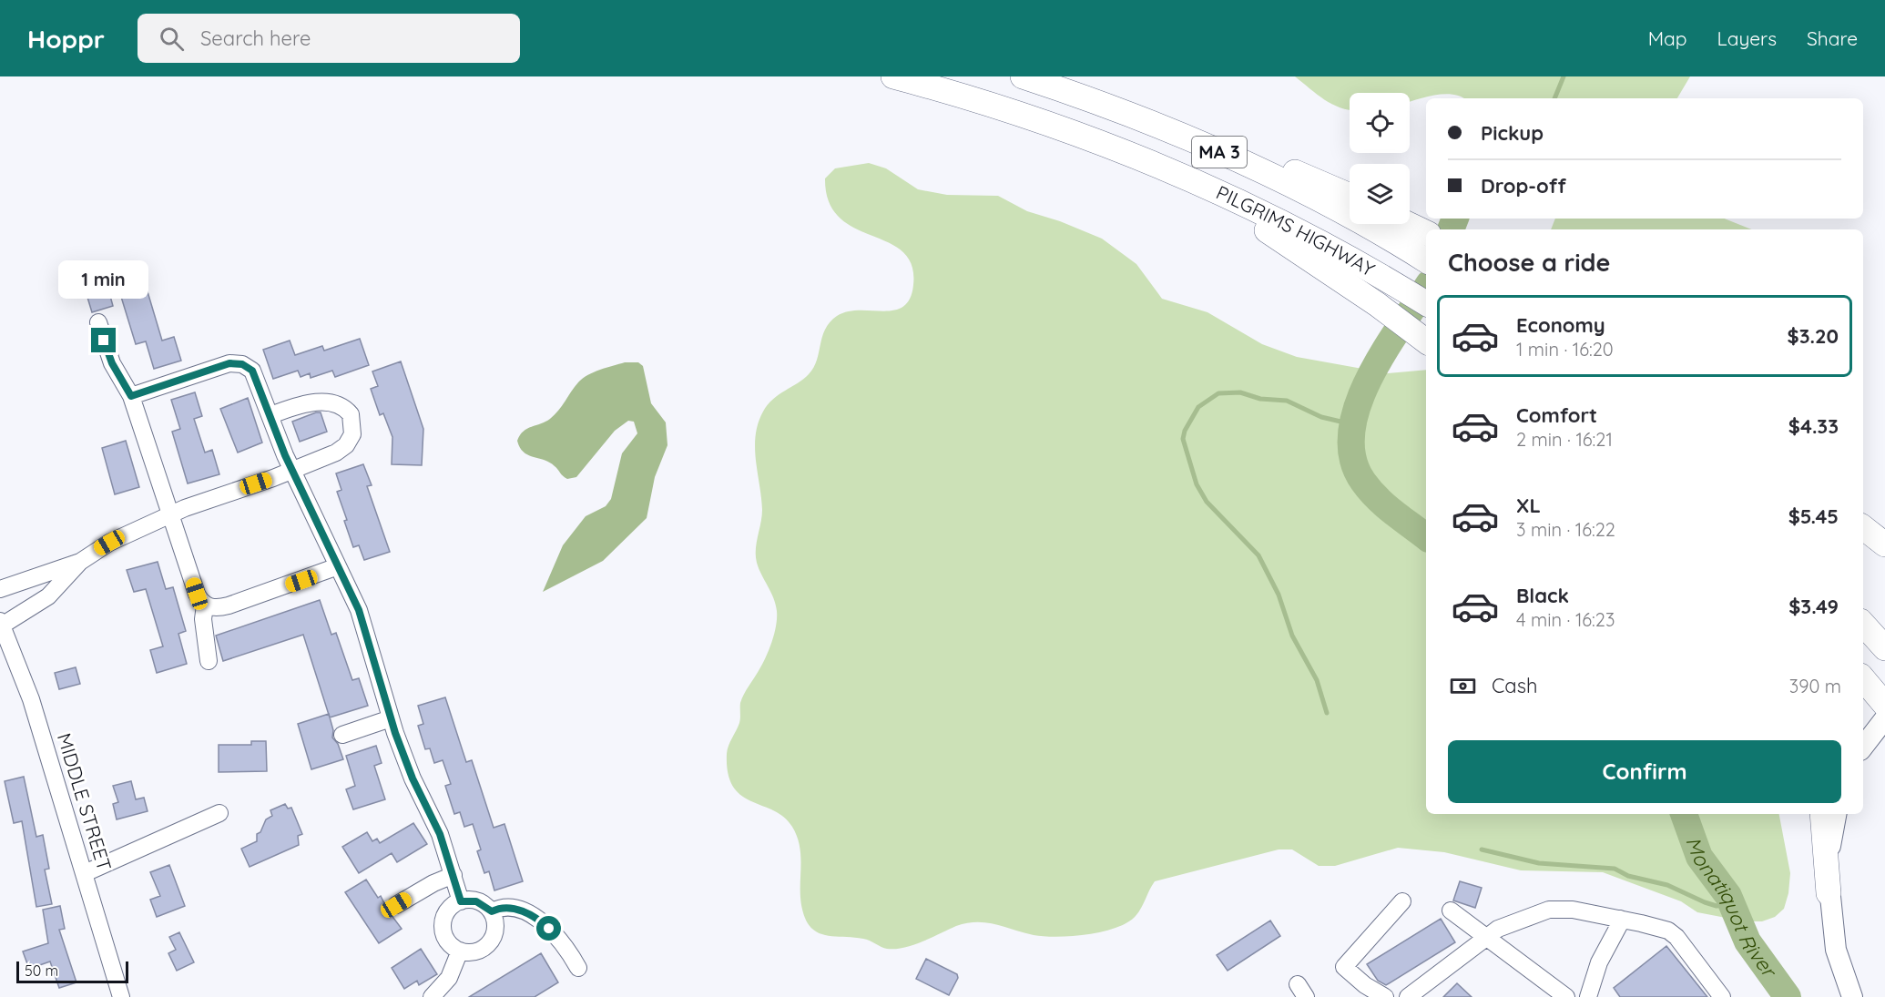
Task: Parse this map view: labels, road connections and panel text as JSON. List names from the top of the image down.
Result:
{
  "streets": {
    "highway": ["MA 3", "PILGRIMS HIGHWAY"],
    "street": ["MIDDLE STREET"]
  },
  "crossings": [
    ["MA 3", "PILGRIMS HIGHWAY"]
  ],
  "water": ["Monatiquot River"],
  "scale_bar": "50 m",
  "page": {
    "header": "Hoppr",
    "search": "Search here",
    "nav": ["Map", "Layers", "Share"],
    "banner": ["Pickup", "Drop-off"],
    "heading": "Choose a ride",
    "bubble": "1 min",
    "list": [
      {
        "name": "Economy",
        "note": "1 min · 16:20",
        "value": "$3.20"
      },
      {
        "name": "Comfort",
        "note": "2 min · 16:21",
        "value": "$4.33"
      },
      {
        "name": "XL",
        "note": "3 min · 16:22",
        "value": "$5.45"
      },
      {
        "name": "Black",
        "note": "4 min · 16:23",
        "value": "$3.49"
      }
    ],
    "pay": ["Cash", "390 m"],
    "buttons": "Confirm",
    "scale": "50 m"
  }
}
